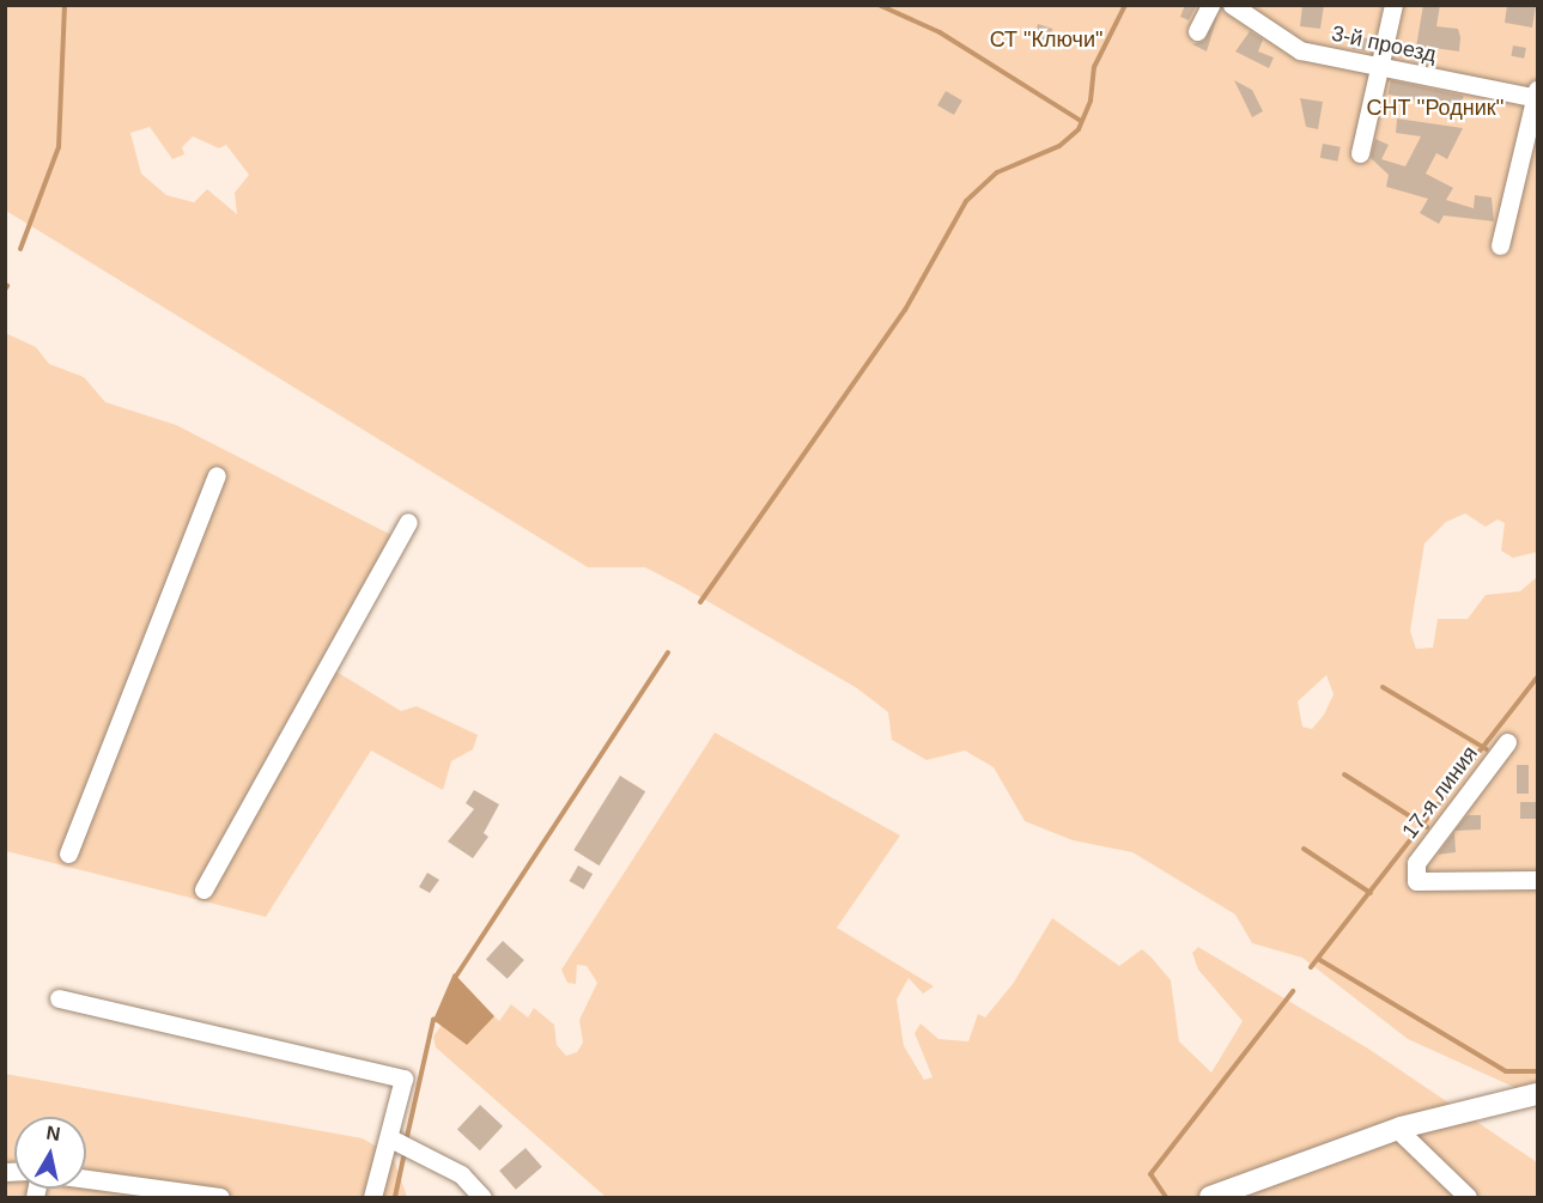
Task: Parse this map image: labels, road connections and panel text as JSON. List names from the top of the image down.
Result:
{
  "streets": {
    "street": ["3-й проезд", "17-я линия"]
  },
  "parks": ["СТ \"Ключи\"", "СНТ ''Родник''"],
  "north": "top"
}
